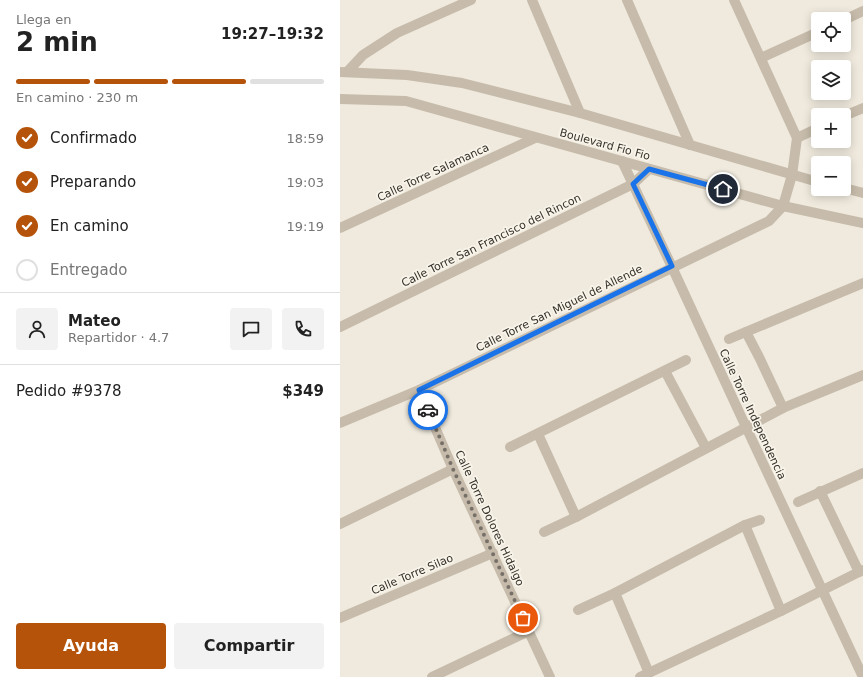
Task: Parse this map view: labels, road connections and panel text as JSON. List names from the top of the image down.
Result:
{
  "streets": {
    "street": [
      "Boulevard Fio Fio",
      "Calle Torre Salamanca",
      "Calle Torre San Francisco del Rincon",
      "Calle Torre San Miguel de Allende",
      "Calle Torre Independencia",
      "Calle Torre Dolores Hidalgo",
      "Calle Torre Silao"
    ]
  },
  "crossings": [
    ["Boulevard Fio Fio", "Calle Torre Salamanca"],
    ["Boulevard Fio Fio", "Calle Torre San Francisco del Rincon"],
    ["Boulevard Fio Fio", "Calle Torre San Miguel de Allende"],
    ["Boulevard Fio Fio", "Calle Torre Independencia"],
    ["Calle Torre San Francisco del Rincon", "Calle Torre Independencia"],
    ["Calle Torre San Miguel de Allende", "Calle Torre Independencia"],
    ["Calle Torre San Miguel de Allende", "Calle Torre Dolores Hidalgo"],
    ["Calle Torre Dolores Hidalgo", "Calle Torre Silao"]
  ],
  "page": {
    "heading": ["2 min", "Llega en", "19:27–19:32"],
    "panel": [
      "Mateo",
      "Repartidor · 4.7",
      "Pedido #9378",
      "$349"
    ],
    "map_buttons": ["+", "−"],
    "bar": "En camino · 230 m",
    "list": [
      ["Confirmado", "18:59"],
      ["Preparando", "19:03"],
      ["En camino", "19:19"],
      "Entregado"
    ],
    "buttons": ["Ayuda", "Compartir"]
  }
}
